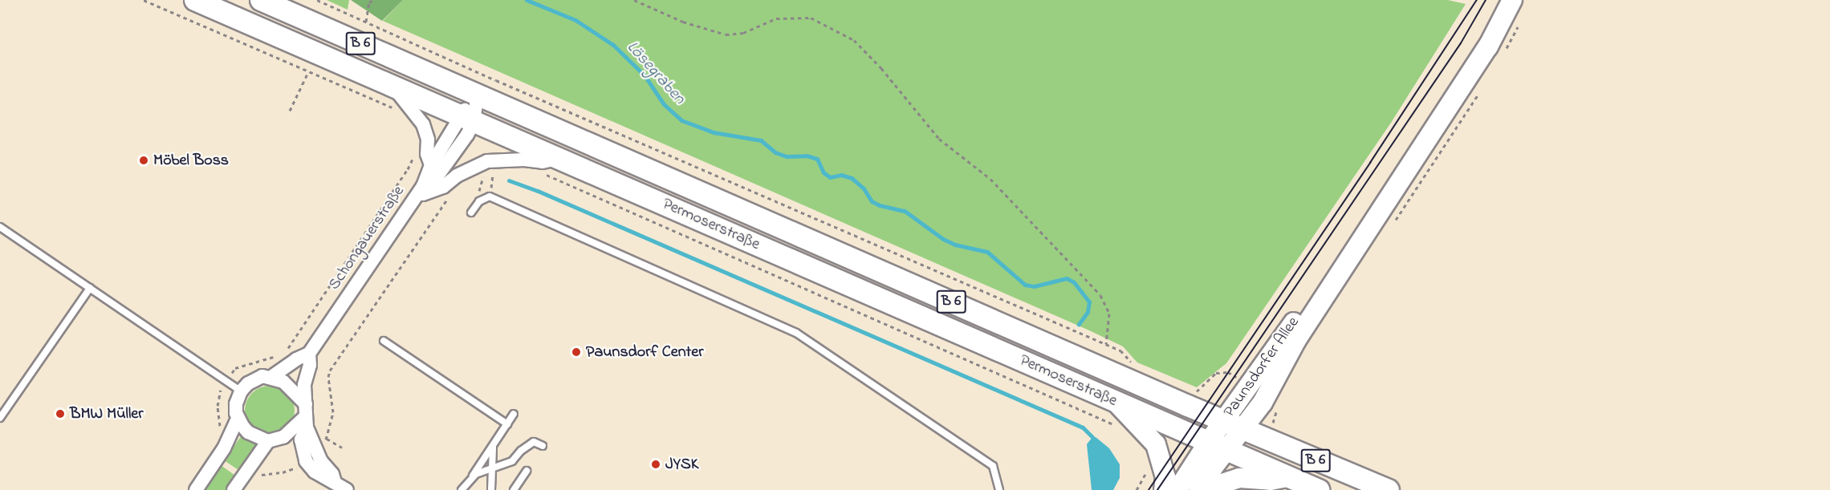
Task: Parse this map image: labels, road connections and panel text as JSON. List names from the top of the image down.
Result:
{
  "streets": {
    "main road": ["B 6", "Permoserstraße", "Paunsdorfer Allee"],
    "street": ["Schongauerstraße"]
  },
  "crossings": [
    ["B 6", "Permoserstraße"],
    ["B 6", "Paunsdorfer Allee"],
    ["Permoserstraße", "Schongauerstraße"],
    ["Permoserstraße", "Paunsdorfer Allee"]
  ],
  "water": ["Lösegraben"],
  "places": [
    "Möbel Boss",
    "Paunsdorf Center",
    "BMW Müller",
    "JYSK"
  ]
}
